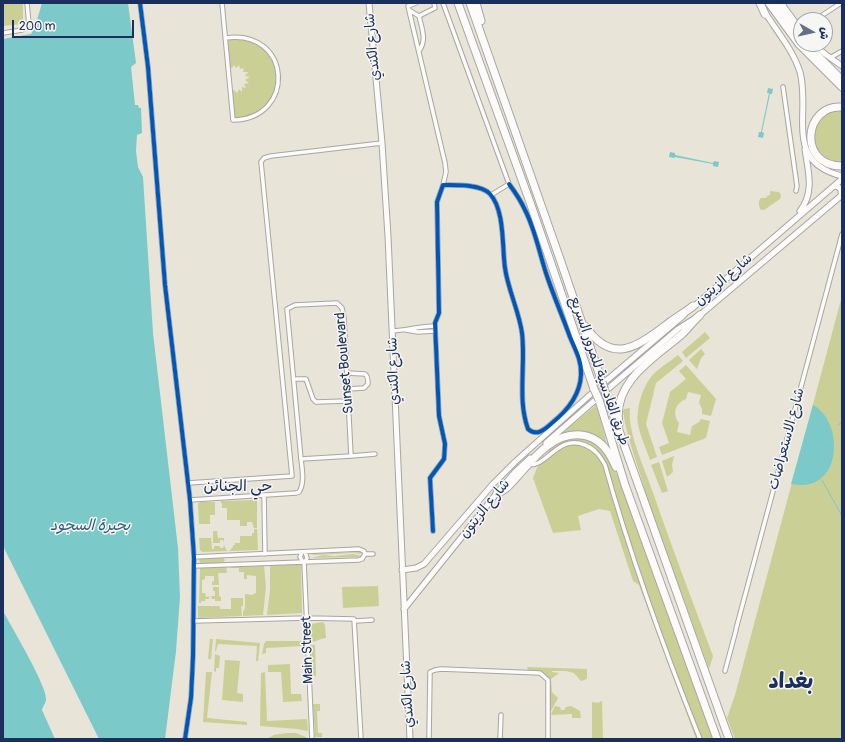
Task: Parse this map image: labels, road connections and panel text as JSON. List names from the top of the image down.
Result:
{
  "streets": {
    "highway": ["طريق القادسية للمرور السريع"],
    "main road": ["شارع الكندي", "شارع الزيتون"],
    "street": ["Sunset Boulevard", "شارع الاستعراضات", "Main Street"]
  },
  "crossings": [
    ["شارع الكندي", "شارع الزيتون"],
    ["شارع الزيتون", "طريق القادسية للمرور السريع"]
  ],
  "districts": ["حي الجنائن", "بغداد"],
  "water": ["بحيرة السجود"],
  "scale_bar": "200 m",
  "north": "right"
}
